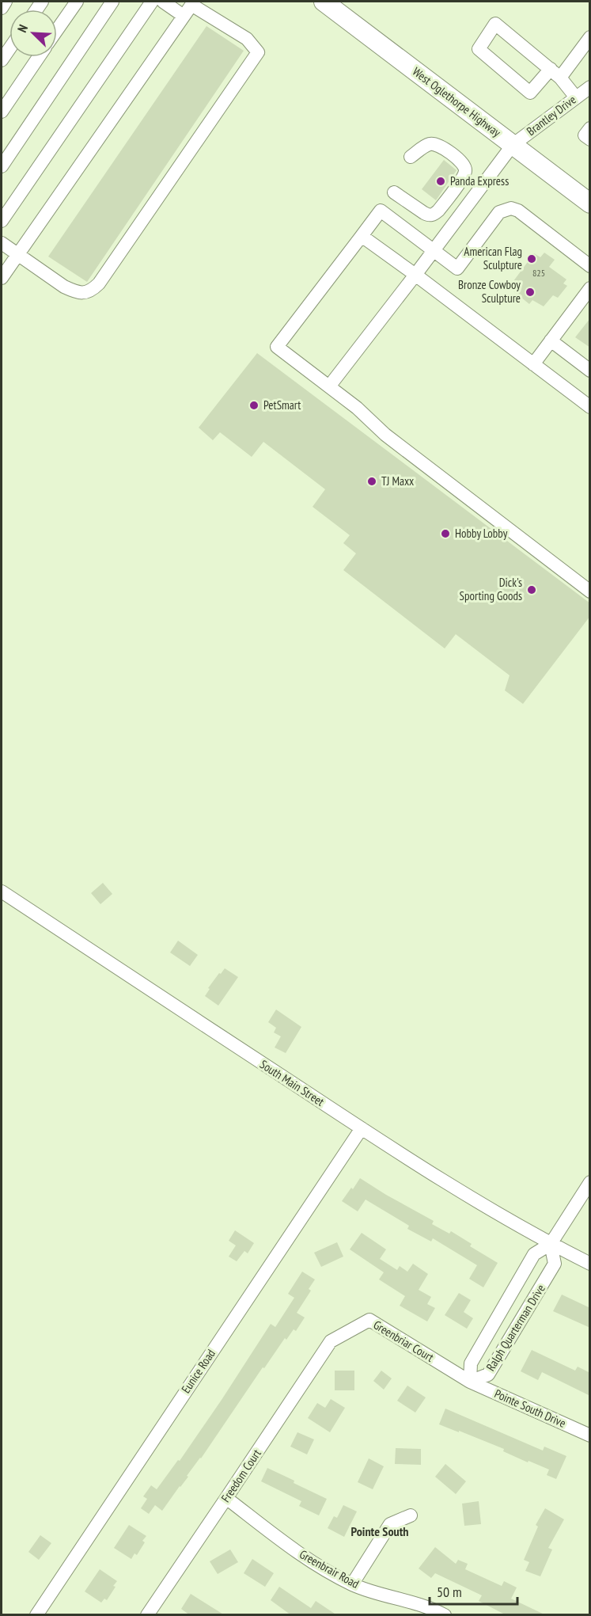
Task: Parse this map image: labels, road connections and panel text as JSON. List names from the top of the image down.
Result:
{
  "streets": {
    "highway": ["West Oglethorpe Highway"],
    "street": [
      "Brantley Drive",
      "South Main Street",
      "Ralph Quarterman Drive",
      "Greenbriar Court",
      "Eunice Road",
      "Pointe South Drive",
      "Freedom Court",
      "Greenbrair Road"
    ]
  },
  "crossings": [
    ["West Oglethorpe Highway", "Brantley Drive"],
    ["South Main Street", "Ralph Quarterman Drive"],
    ["South Main Street", "Eunice Road"],
    ["Ralph Quarterman Drive", "Greenbriar Court"],
    ["Ralph Quarterman Drive", "Pointe South Drive"],
    ["Greenbriar Court", "Pointe South Drive"],
    ["Greenbriar Court", "Freedom Court"],
    ["Freedom Court", "Greenbrair Road"]
  ],
  "districts": ["Pointe South"],
  "places": [
    "Panda Express",
    "American Flag Sculpture",
    "Bronze Cowboy Sculpture",
    "PetSmart",
    "TJ Maxx",
    "Hobby Lobby",
    "Dick's Sporting Goods"
  ],
  "house_numbers": ["825"],
  "scale_bar": "50 m",
  "north": "top left"
}
